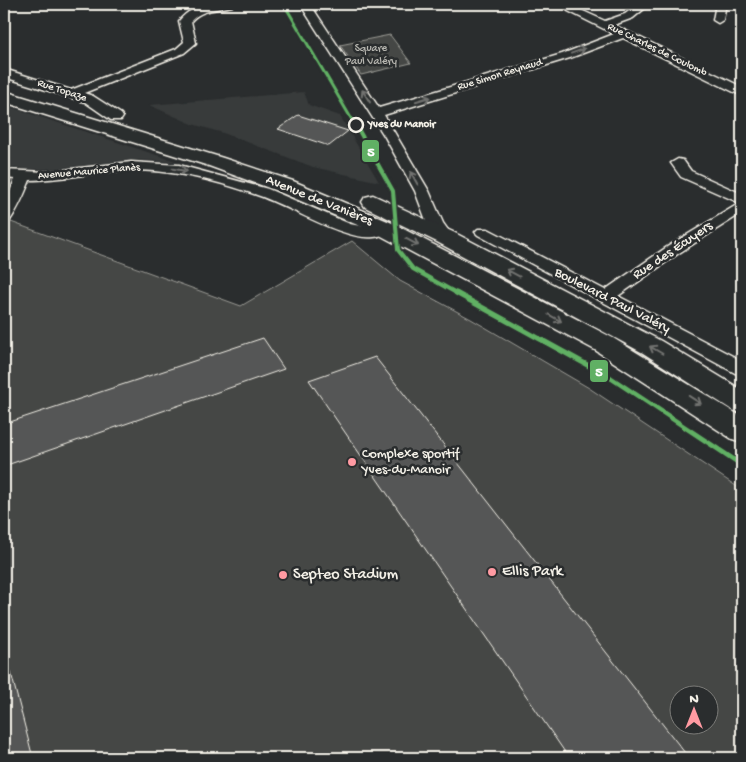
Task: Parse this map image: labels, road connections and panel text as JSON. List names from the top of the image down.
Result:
{
  "streets": {
    "main road": ["Avenue de Vanières"],
    "street": [
      "Rue Charles de Coulomb",
      "Rue Simon Reynaud",
      "Rue Topaze",
      "Avenue Maurice Planès",
      "Rue des Écuyers",
      "Boulevard Paul Valéry"
    ]
  },
  "crossings": [
    ["Rue Charles de Coulomb", "Rue Simon Reynaud"],
    ["Rue Topaze", "Avenue de Vanières"],
    ["Avenue Maurice Planès", "Avenue de Vanières"],
    ["Rue des Écuyers", "Boulevard Paul Valéry"]
  ],
  "one_way": ["Rue Simon Reynaud", "Avenue Maurice Planès"],
  "parks": ["Square Paul Valéry"],
  "places": [
    "Yves du Manoir",
    "Complexe sportif Yves-du-Manoir",
    "Ellis Park",
    "Septeo Stadium"
  ],
  "lines": ["transit line 5"],
  "north": "top"
}
